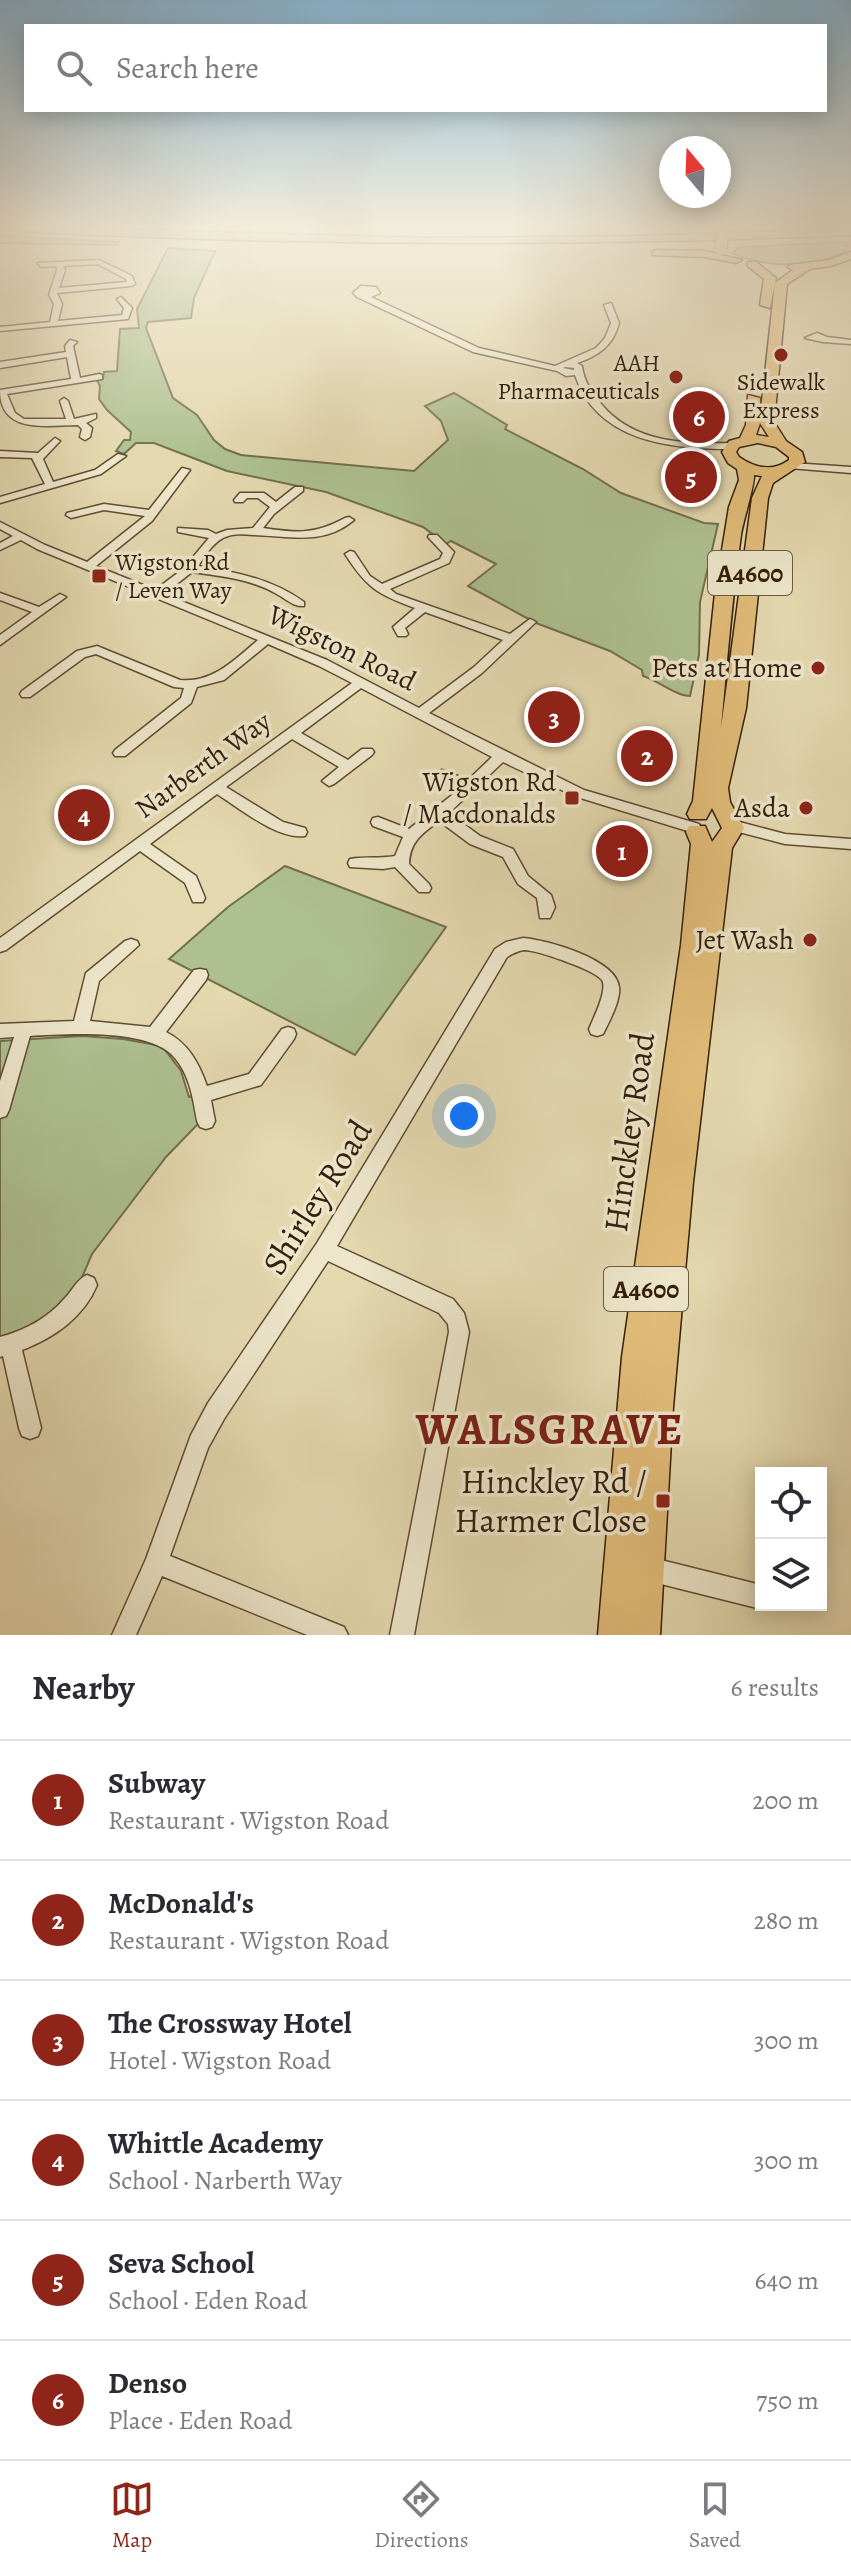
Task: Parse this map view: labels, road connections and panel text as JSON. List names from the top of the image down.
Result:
{
  "streets": {
    "highway": ["A4600", "Hinckley Road"],
    "street": ["Wigston Road", "Narberth Way", "Shirley Road"]
  },
  "crossings": [
    ["A4600", "Hinckley Road"],
    ["Wigston Road", "Narberth Way"],
    ["Wigston Road", "Hinckley Road"]
  ],
  "districts": ["WALSGRAVE"],
  "places": {
    "other": [
      "Sidewalk Express",
      "AAH Pharmaceuticals",
      "Pets at Home",
      "Asda",
      "Jet Wash"
    ],
    "transit": ["Wigston Rd / Leven Way", "Wigston Rd / Macdonalds", "Hinckley Rd / Harmer Close"]
  },
  "north": "top",
  "page": {
    "search": "Search here",
    "pins": [
      "6",
      "5",
      "3",
      "2",
      "4",
      "1"
    ],
    "heading": ["Nearby", "6 results"],
    "list": [
      {
        "mark": "1",
        "name": "Subway",
        "note": "Restaurant · Wigston Road",
        "value": "200 m"
      },
      {
        "mark": "2",
        "name": "McDonald's",
        "note": "Restaurant · Wigston Road",
        "value": "280 m"
      },
      {
        "mark": "3",
        "name": "The Crossway Hotel",
        "note": "Hotel · Wigston Road",
        "value": "300 m"
      },
      {
        "mark": "4",
        "name": "Whittle Academy",
        "note": "School · Narberth Way",
        "value": "300 m"
      },
      {
        "mark": "5",
        "name": "Seva School",
        "note": "School · Eden Road",
        "value": "640 m"
      },
      {
        "mark": "6",
        "name": "Denso",
        "note": "Place · Eden Road",
        "value": "750 m"
      }
    ],
    "nav": ["Map", "Directions", "Saved"]
  }
}
